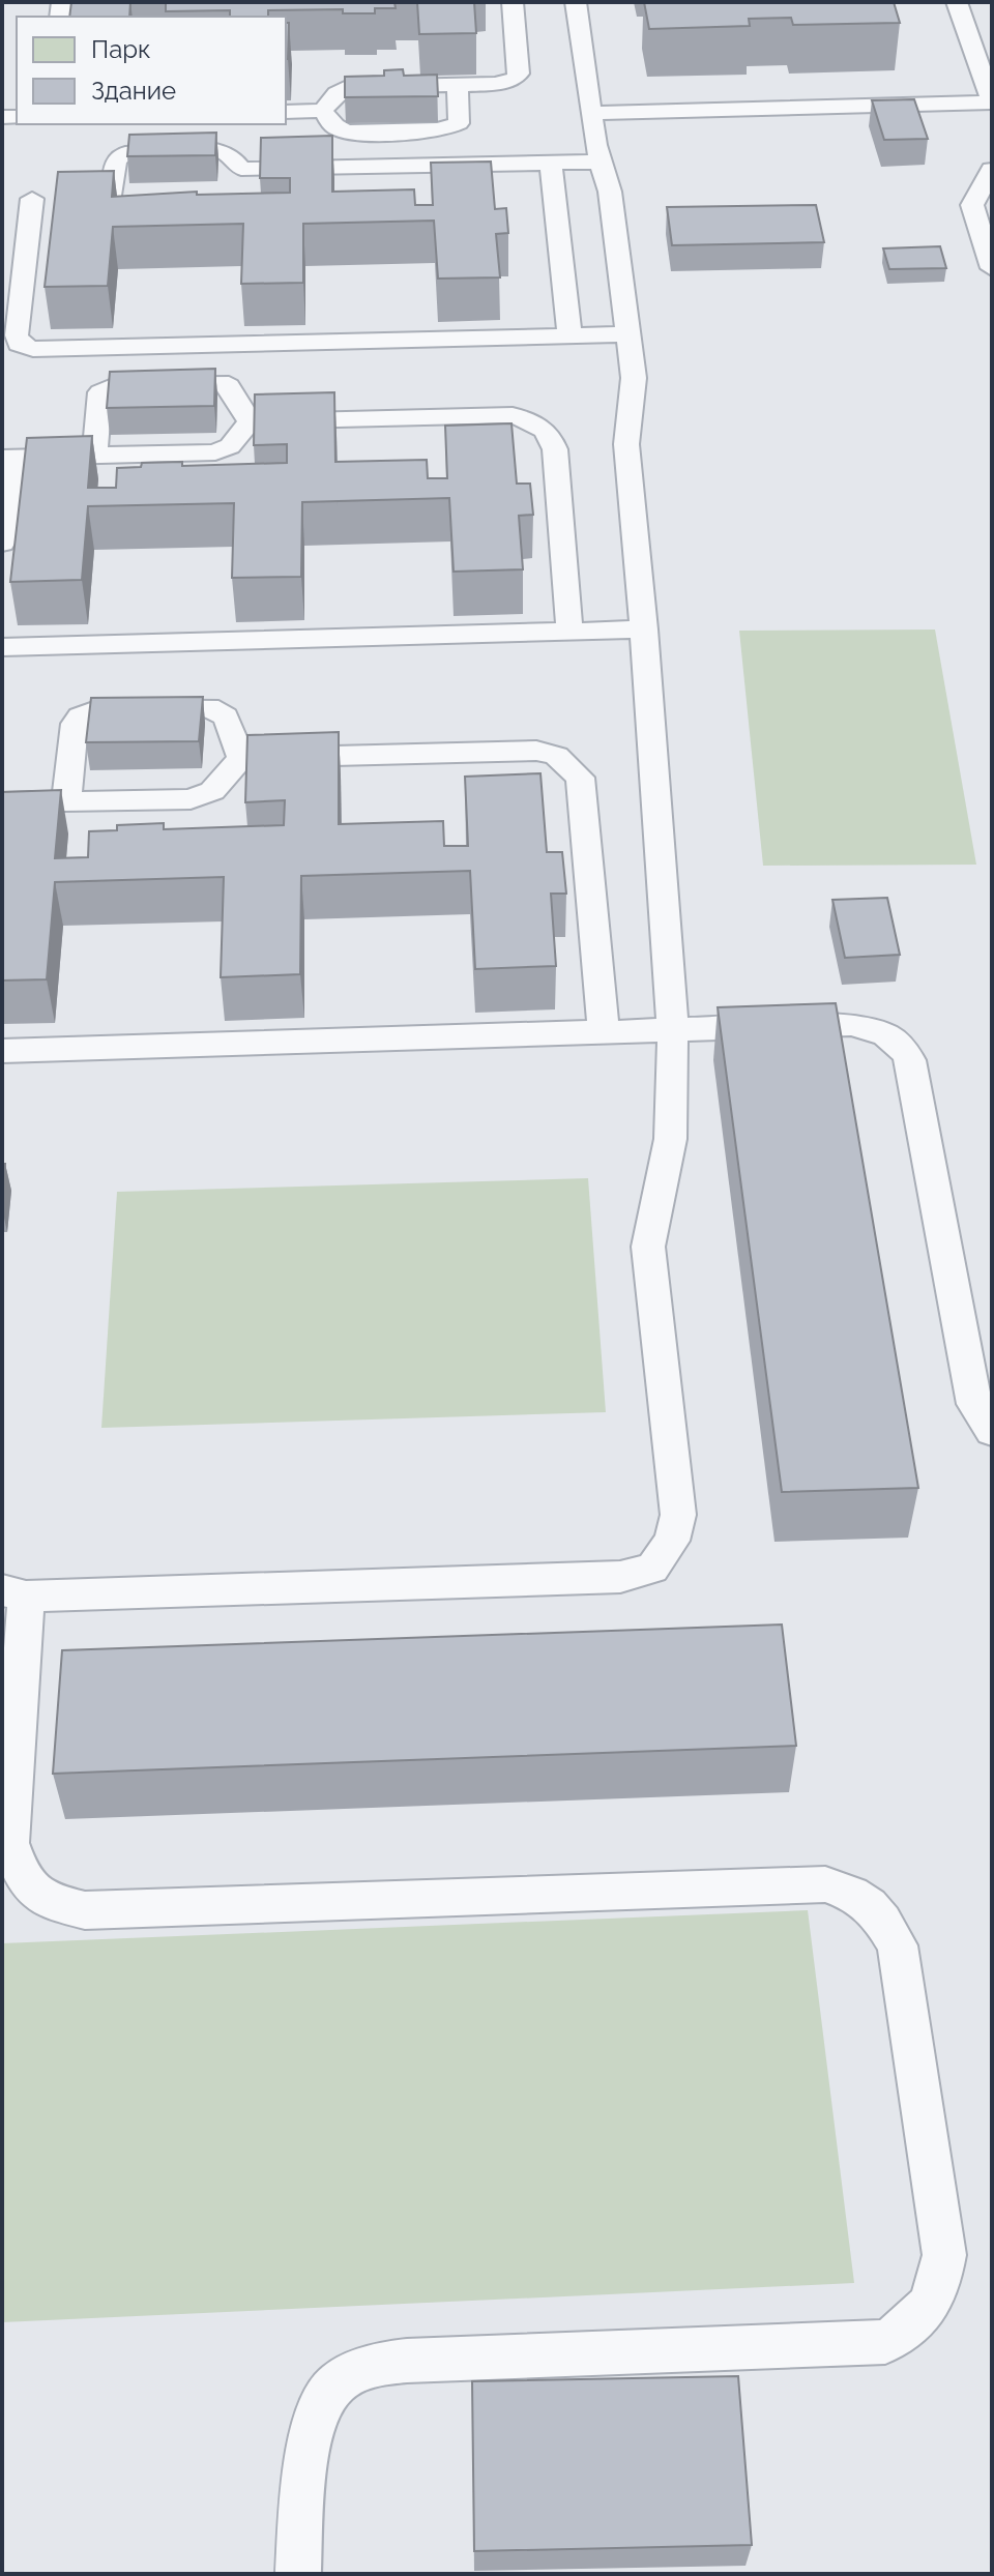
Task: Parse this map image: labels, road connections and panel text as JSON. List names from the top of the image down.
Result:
{
  "legend": ["Парк", "Здание"]
}
